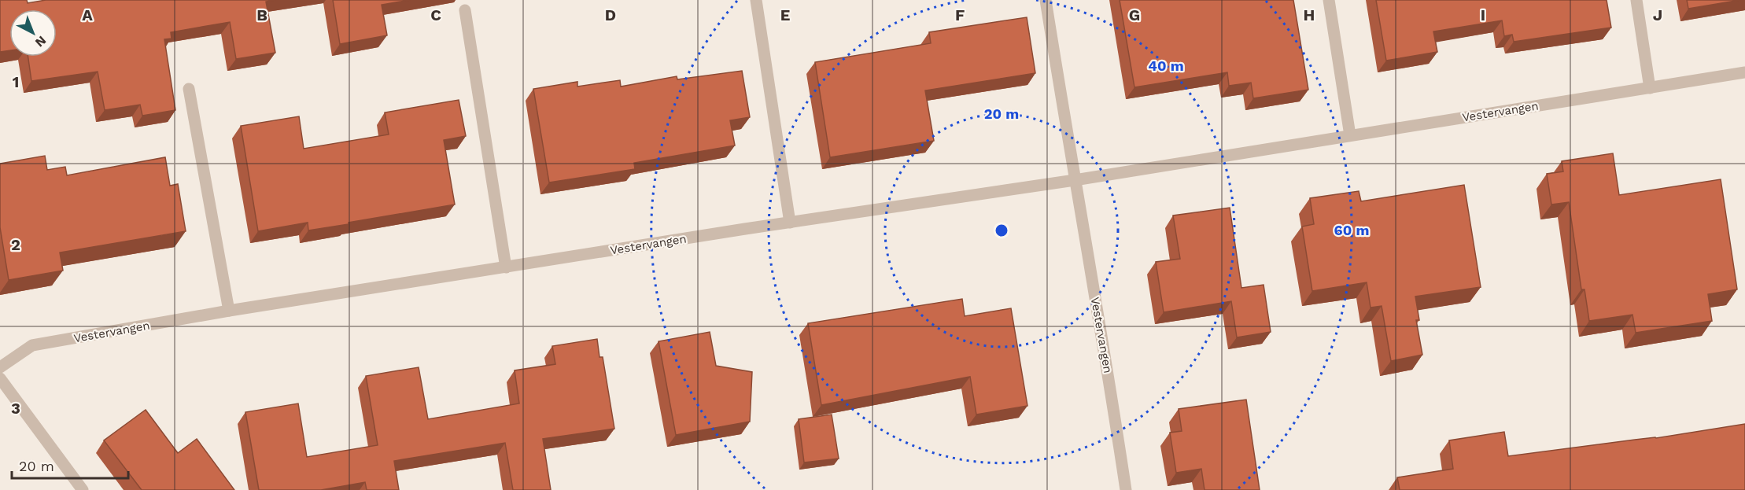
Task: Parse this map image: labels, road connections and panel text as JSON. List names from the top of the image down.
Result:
{
  "streets": {
    "street": ["Vestervangen"]
  },
  "scale_bar": "20 m",
  "north": "bottom right",
  "grid": {
    "columns": [
      "A",
      "B",
      "C",
      "D",
      "E",
      "F",
      "G",
      "H",
      "I",
      "J"
    ],
    "rows": ["1", "2", "3"]
  },
  "rings": ["40 m", "20 m", "60 m"]
}
